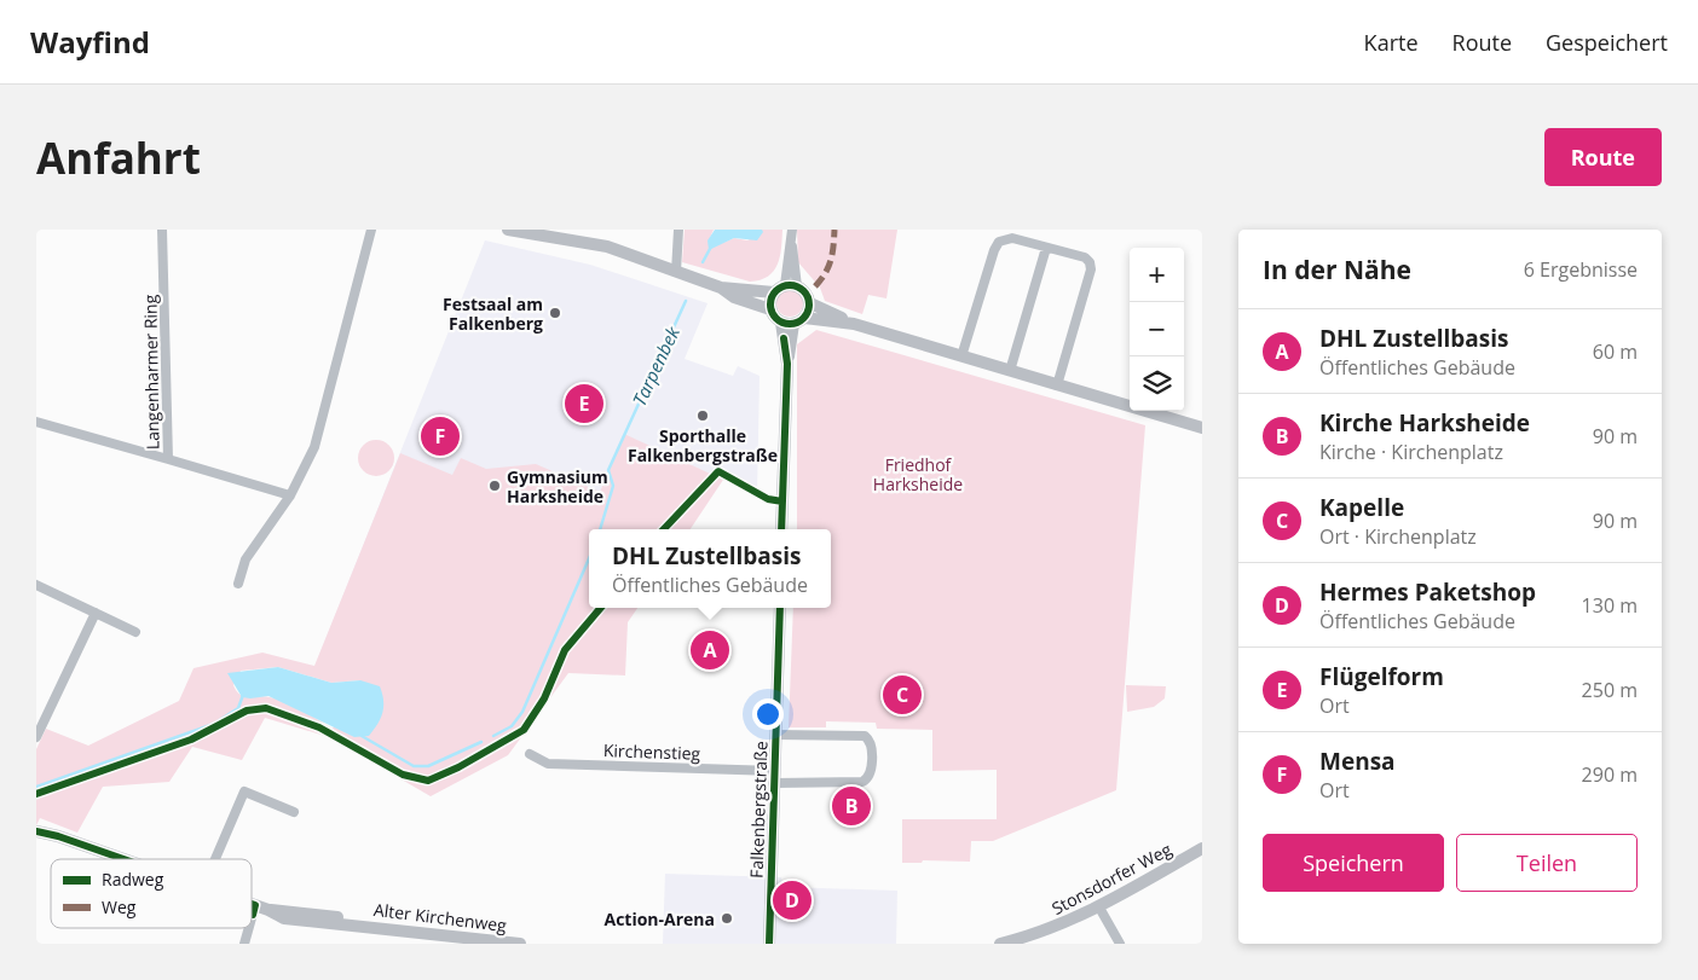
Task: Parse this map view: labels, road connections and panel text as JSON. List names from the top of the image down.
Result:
{
  "streets": {
    "main road": ["Falkenbergstraße", "Stonsdorfer Weg", "Alter Kirchenweg"],
    "street": ["Langenharmer Ring", "Kirchenstieg"]
  },
  "crossings": [
    ["Kirchenstieg", "Falkenbergstraße"]
  ],
  "water": ["Tarpenbek"],
  "parks": ["Friedhof Harksheide"],
  "places": [
    "Festsaal am Falkenberg",
    "Sporthalle Falkenbergstraße",
    "Gymnasium Harksheide",
    "Action-Arena"
  ],
  "legend": ["Radweg", "Weg"],
  "page": {
    "header": "Wayfind",
    "nav": ["Karte", "Route", "Gespeichert"],
    "buttons": [
      "Route",
      ["Speichern", "Teilen"]
    ],
    "title": "Anfahrt",
    "heading": ["In der Nähe", "6 Ergebnisse"],
    "map_buttons": ["+", "−"],
    "list": [
      {
        "mark": "A",
        "name": "DHL Zustellbasis",
        "note": "Öffentliches Gebäude",
        "value": "60 m"
      },
      {
        "mark": "B",
        "name": "Kirche Harksheide",
        "note": "Kirche · Kirchenplatz",
        "value": "90 m"
      },
      {
        "mark": "C",
        "name": "Kapelle",
        "note": "Ort · Kirchenplatz",
        "value": "90 m"
      },
      {
        "mark": "D",
        "name": "Hermes Paketshop",
        "note": "Öffentliches Gebäude",
        "value": "130 m"
      },
      {
        "mark": "E",
        "name": "Flügelform",
        "note": "Ort",
        "value": "250 m"
      },
      {
        "mark": "F",
        "name": "Mensa",
        "note": "Ort",
        "value": "290 m"
      }
    ],
    "pins": [
      "E",
      "F",
      "A",
      "C",
      "B",
      "D"
    ],
    "popup": ["DHL Zustellbasis", "Öffentliches Gebäude"]
  }
}
